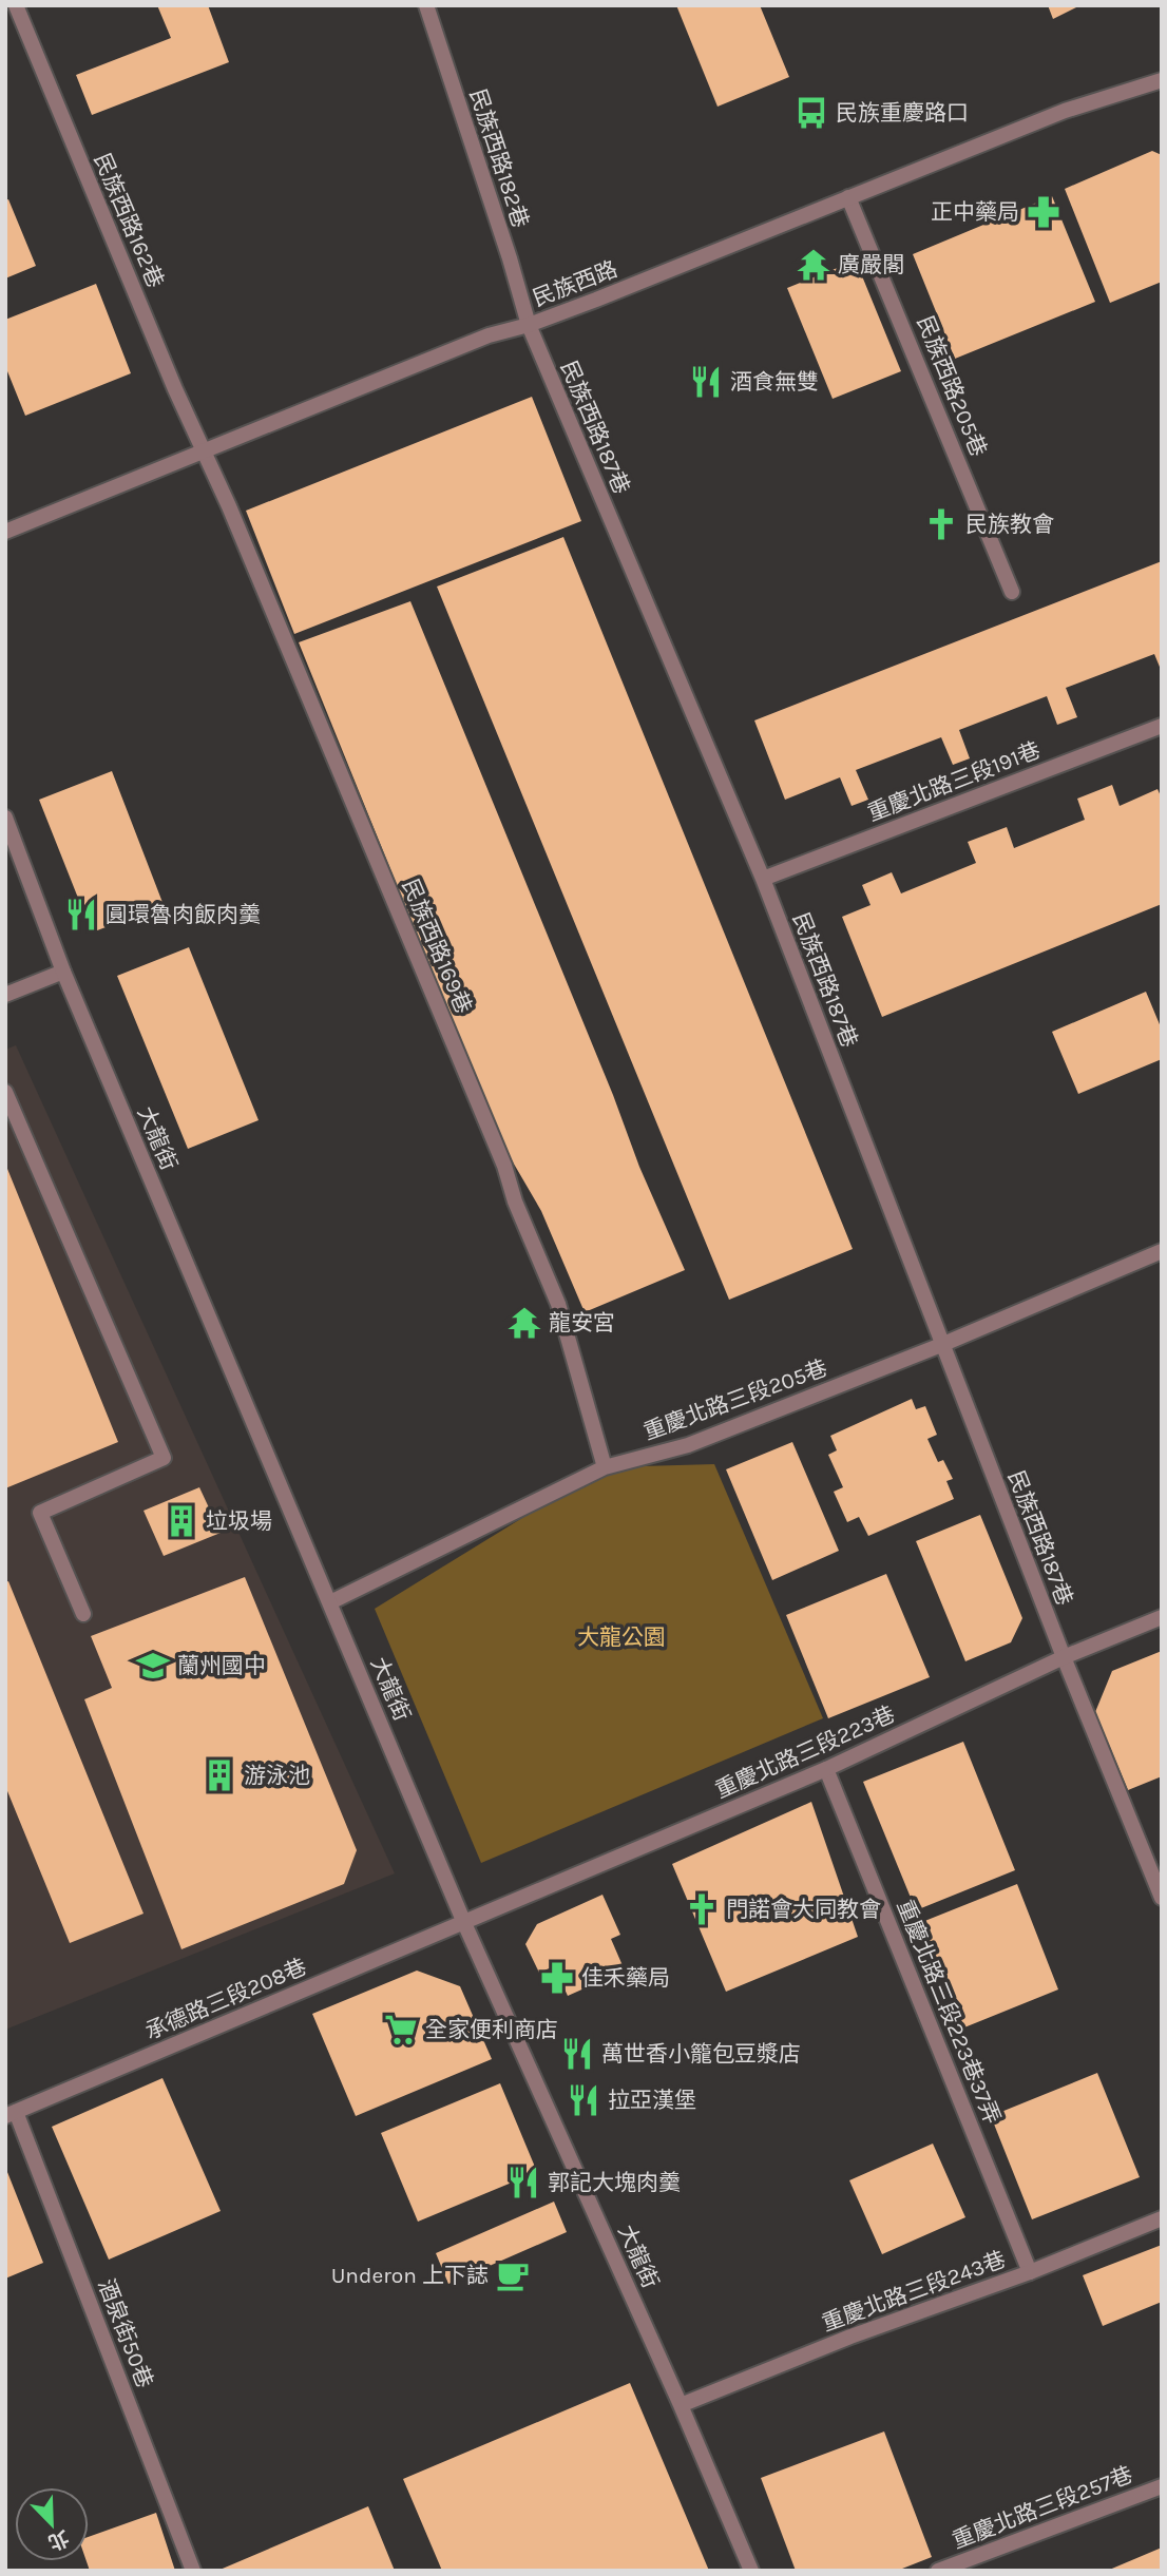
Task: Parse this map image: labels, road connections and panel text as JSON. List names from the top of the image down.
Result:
{
  "streets": {
    "street": [
      "民族西路182巷",
      "民族西路162巷",
      "民族西路",
      "民族西路205巷",
      "民族西路187巷",
      "重慶北路三段191巷",
      "民族西路169巷",
      "大龍街",
      "重慶北路三段205巷",
      "重慶北路三段223巷",
      "承德路三段208巷",
      "重慶北路三段223巷37弄",
      "重慶北路三段243巷",
      "酒泉街50巷",
      "重慶北路三段257巷"
    ]
  },
  "crossings": [
    ["民族西路182巷", "民族西路"],
    ["民族西路182巷", "民族西路187巷"],
    ["民族西路162巷", "民族西路"],
    ["民族西路162巷", "民族西路169巷"],
    ["民族西路", "民族西路205巷"],
    ["民族西路", "民族西路187巷"],
    ["民族西路", "民族西路169巷"],
    ["民族西路187巷", "重慶北路三段191巷"],
    ["民族西路187巷", "重慶北路三段205巷"],
    ["民族西路187巷", "重慶北路三段223巷"],
    ["民族西路169巷", "重慶北路三段205巷"],
    ["大龍街", "重慶北路三段205巷"],
    ["大龍街", "重慶北路三段223巷"],
    ["大龍街", "承德路三段208巷"],
    ["大龍街", "重慶北路三段243巷"],
    ["重慶北路三段223巷", "承德路三段208巷"],
    ["重慶北路三段223巷", "重慶北路三段223巷37弄"],
    ["承德路三段208巷", "酒泉街50巷"],
    ["重慶北路三段223巷37弄", "重慶北路三段243巷"]
  ],
  "parks": ["大龍公園"],
  "places": {
    "bus stop": ["民族重慶路口"],
    "pharmacy": ["正中藥局", "佳禾藥局"],
    "temple": ["廣嚴閣", "龍安宮"],
    "restaurant": [
      "酒食無雙",
      "圓環魯肉飯肉羹",
      "萬世香小籠包豆漿店",
      "拉亞漢堡",
      "郭記大塊肉羹"
    ],
    "church": ["民族教會", "門諾會大同教會"],
    "building": ["垃圾場", "游泳池"],
    "school or university": ["蘭州國中"],
    "supermarket": ["全家便利商店"],
    "cafe": ["Underon 上下誌"]
  },
  "north": "bottom right"
}
